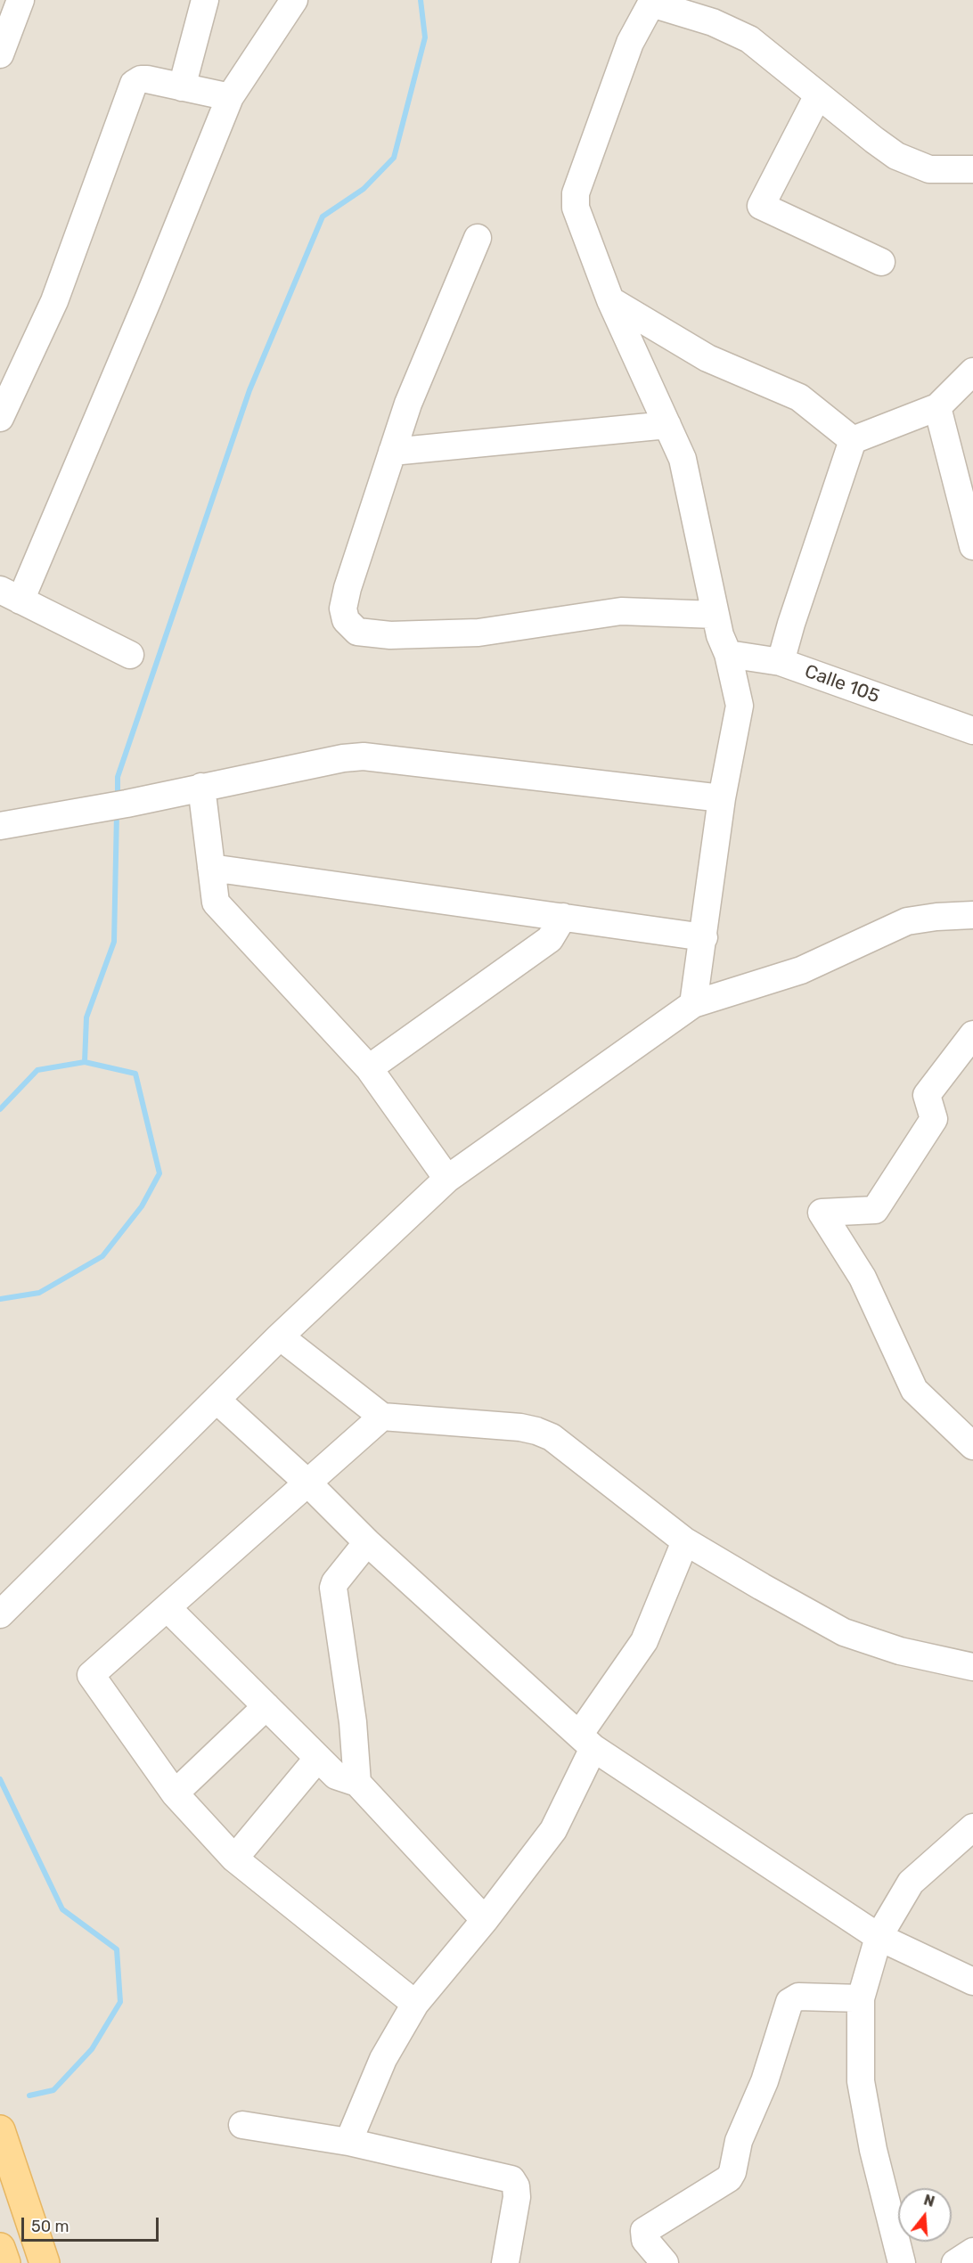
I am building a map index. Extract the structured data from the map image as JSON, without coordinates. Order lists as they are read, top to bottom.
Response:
{
  "streets": {
    "street": ["Calle 105"]
  },
  "scale_bar": "50 m",
  "north": "top"
}
